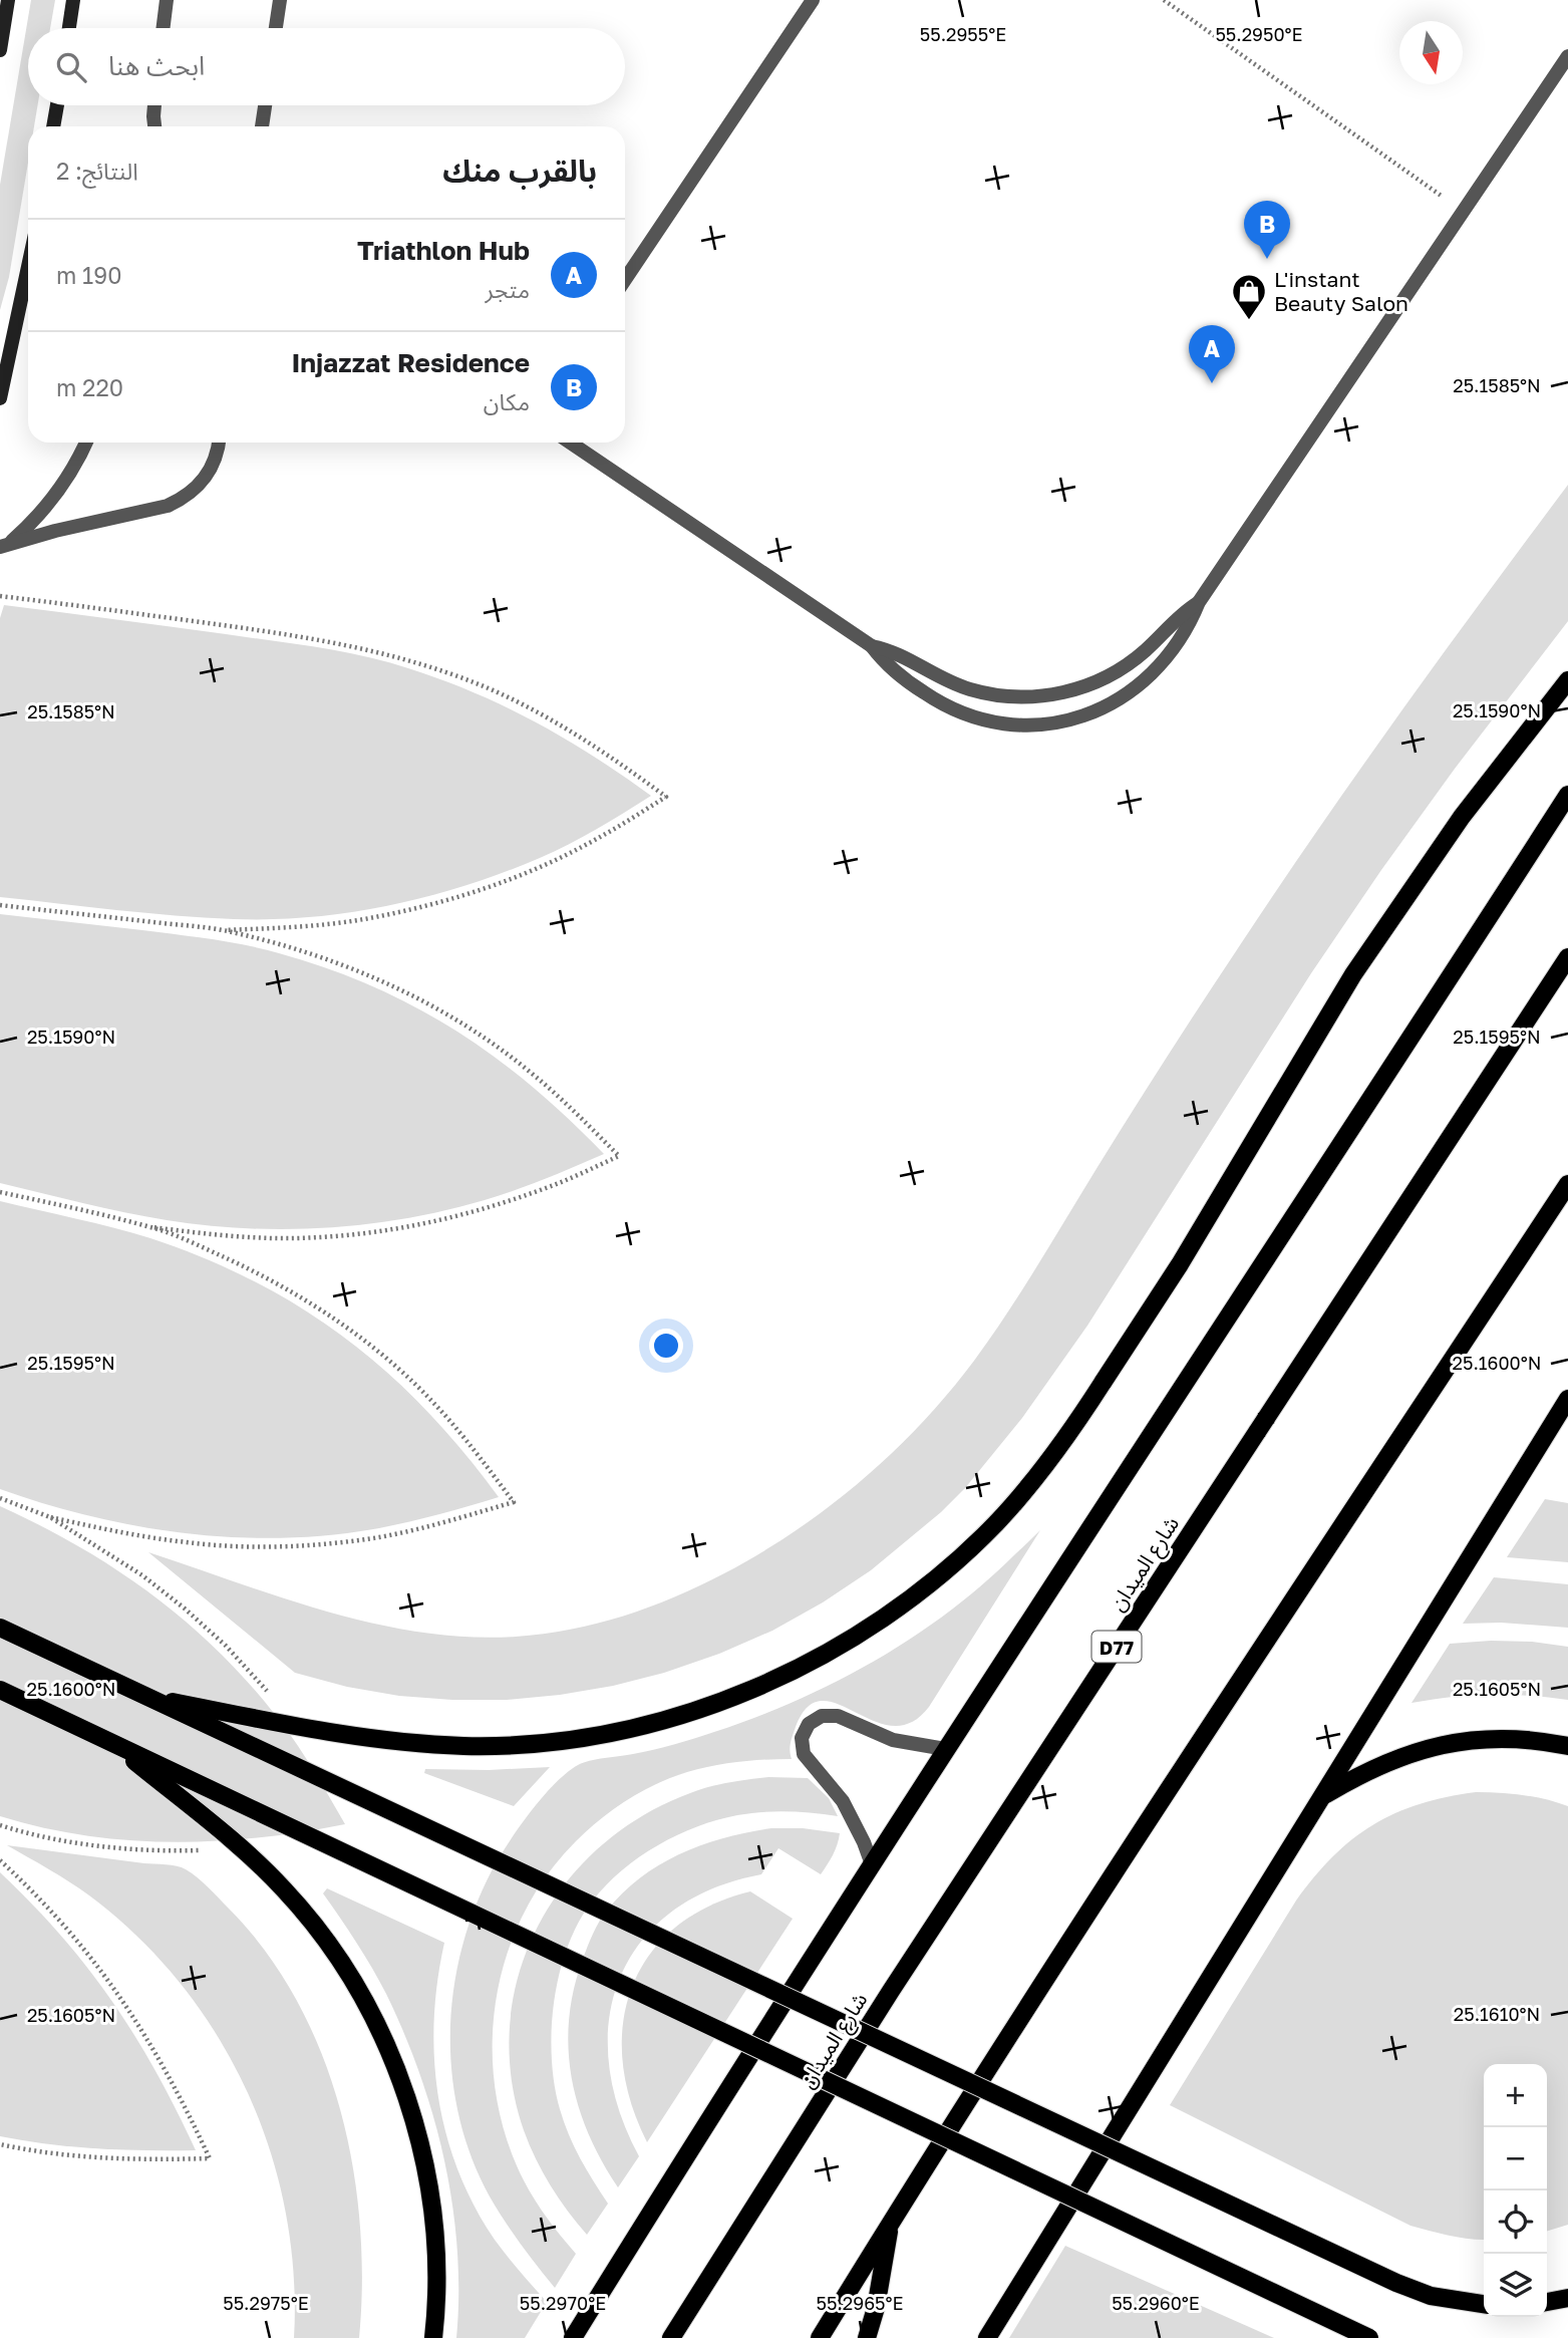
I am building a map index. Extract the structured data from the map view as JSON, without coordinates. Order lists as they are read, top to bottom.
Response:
{
  "streets": {
    "main road": ["شارع الميدان", "D77"]
  },
  "places": {
    "shop": ["L'instant Beauty Salon"]
  },
  "north": "bottom",
  "page": {
    "search": "ابحث هنا",
    "heading": ["بالقرب منك", "النتائج: 2"],
    "pins": ["B", "A"],
    "list": [
      {
        "mark": "A",
        "name": "Triathlon Hub",
        "note": "متجر",
        "value": "190 m"
      },
      {
        "mark": "B",
        "name": "Injazzat Residence",
        "note": "مكان",
        "value": "220 m"
      }
    ],
    "map_buttons": ["+", "−"]
  },
  "coordinates": [
    "55.2955°E",
    "55.2950°E",
    "25.1585°N",
    "25.1590°N",
    "25.1595°N",
    "25.1600°N",
    "25.1605°N",
    "25.1610°N",
    "55.2975°E",
    "55.2970°E",
    "55.2965°E",
    "55.2960°E"
  ]
}
